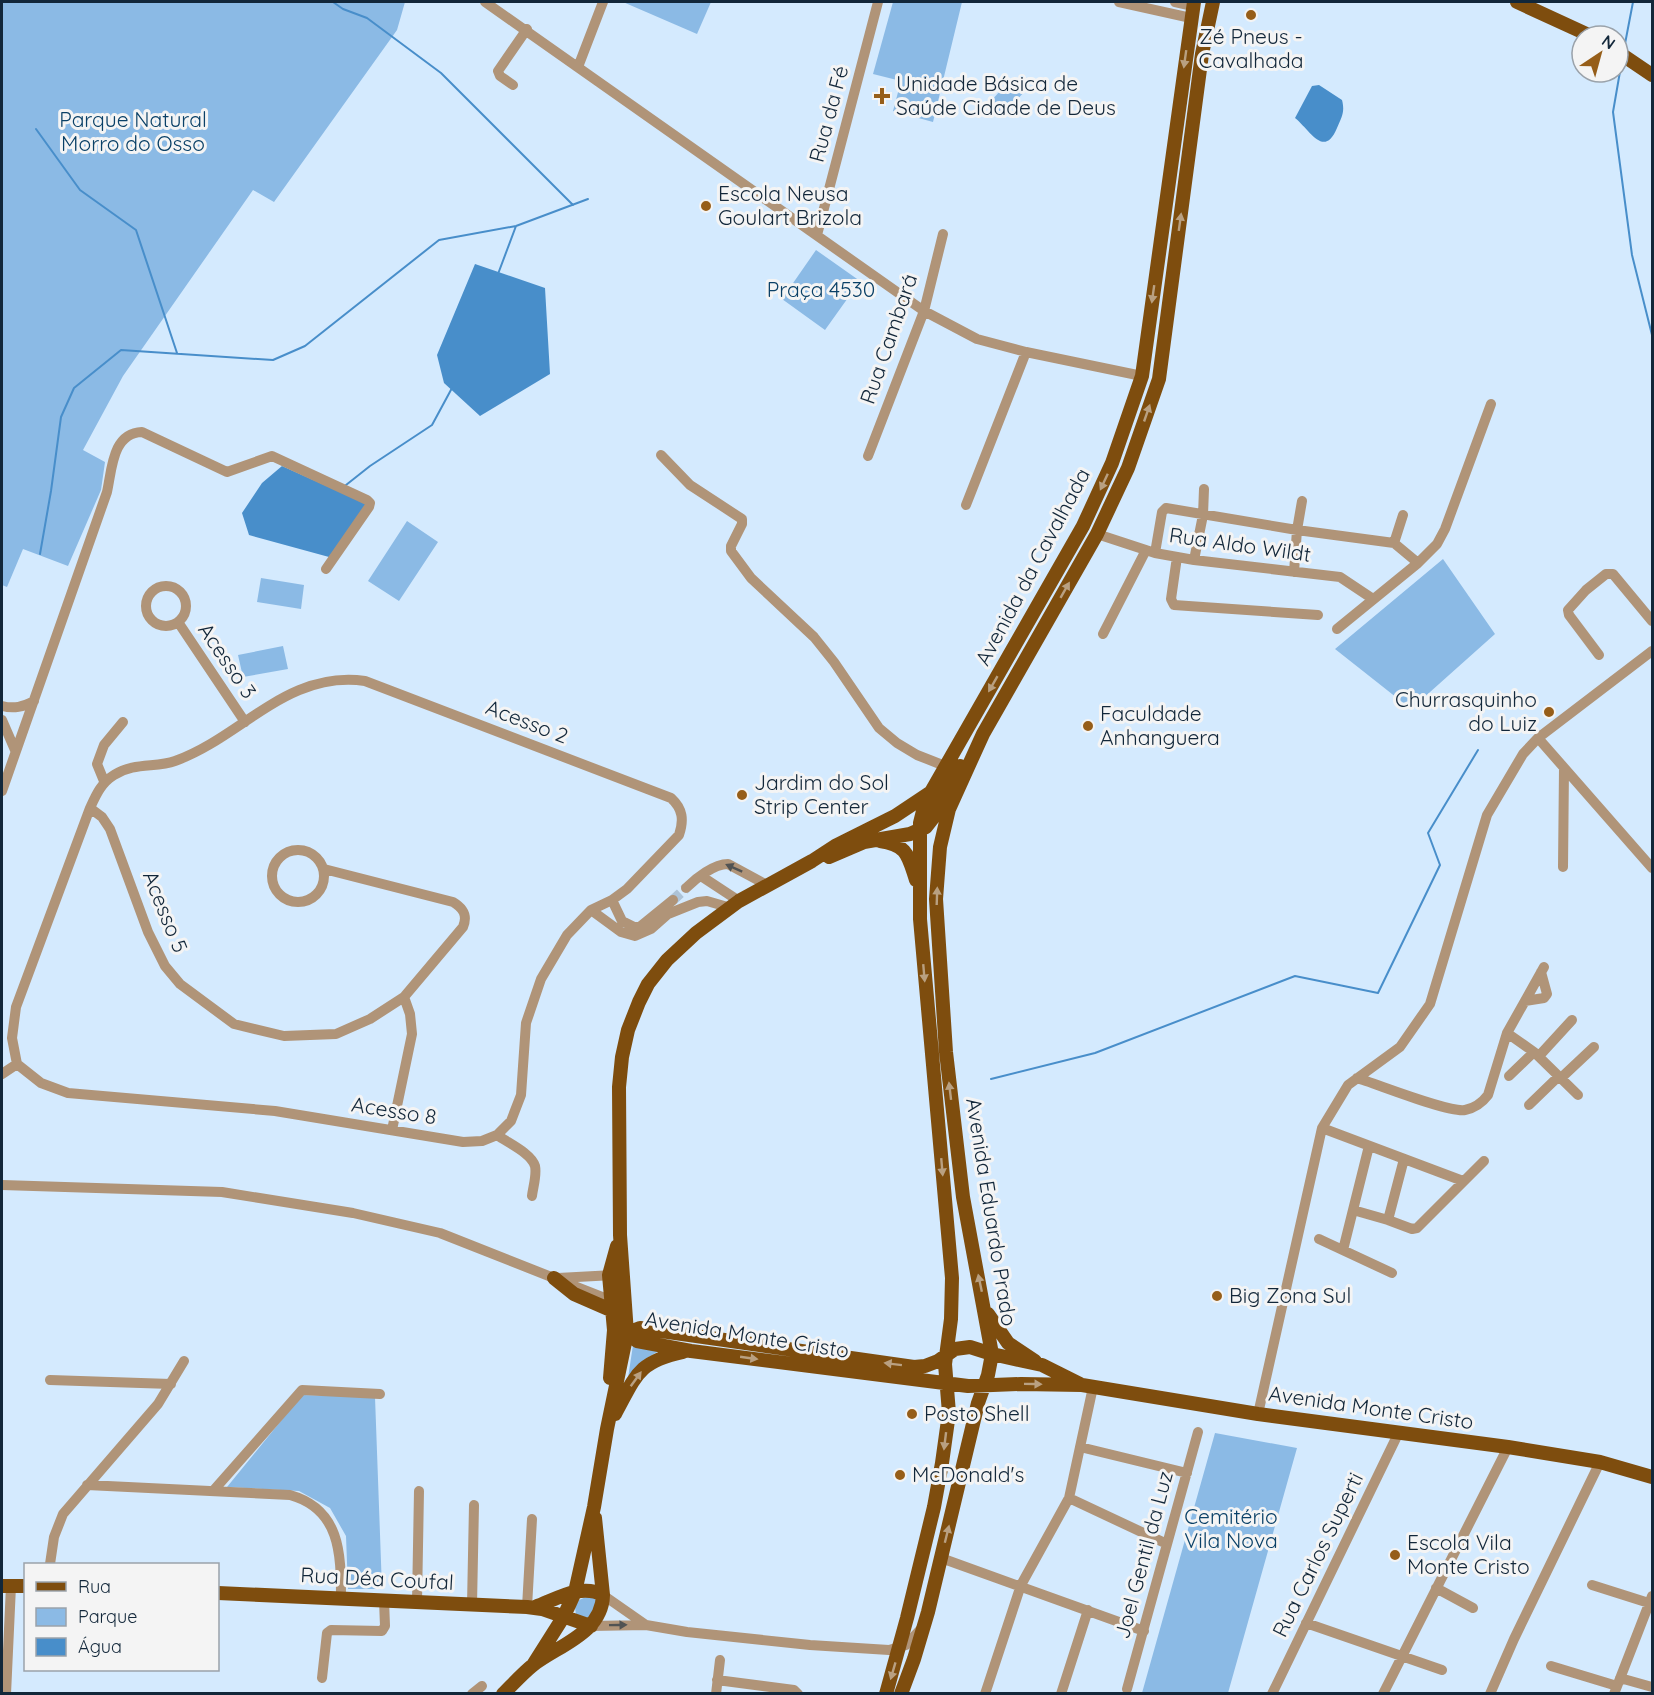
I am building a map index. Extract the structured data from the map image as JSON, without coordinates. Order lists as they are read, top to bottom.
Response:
{
  "streets": {
    "main road": [
      "Avenida da Cavalhada",
      "Avenida Eduardo Prado",
      "Avenida Monte Cristo",
      "Rua Déa Coufal"
    ],
    "street": [
      "Rua da Fé",
      "Rua Cambará",
      "Rua Aldo Wildt",
      "Acesso 3",
      "Acesso 2",
      "Acesso 5",
      "Acesso 8",
      "Joel Gentil da Luz",
      "Rua Carlos Superti"
    ]
  },
  "crossings": [
    ["Rua Aldo Wildt", "Avenida da Cavalhada"],
    ["Avenida da Cavalhada", "Avenida Eduardo Prado"],
    ["Avenida da Cavalhada", "Avenida Monte Cristo"],
    ["Avenida da Cavalhada", "Rua Déa Coufal"],
    ["Acesso 3", "Acesso 2"],
    ["Avenida Eduardo Prado", "Avenida Monte Cristo"],
    ["Avenida Eduardo Prado", "Rua Déa Coufal"],
    ["Avenida Monte Cristo", "Rua Carlos Superti"]
  ],
  "parks": ["Parque Natural Morro do Osso", "Praça 4530", "Cemitério Vila Nova"],
  "places": {
    "other": [
      "Zé Pneus - Cavalhada",
      "Escola Neusa Goulart Brizola",
      "Churrasquinho do Luiz",
      "Faculdade Anhanguera",
      "Jardim do Sol Strip Center",
      "Big Zona Sul",
      "Posto Shell",
      "McDonald's",
      "Escola Vila Monte Cristo"
    ],
    "health": ["Unidade Básica de Saúde Cidade de Deus"]
  },
  "legend": ["Rua", "Parque", "Água"],
  "north": "top right"
}
